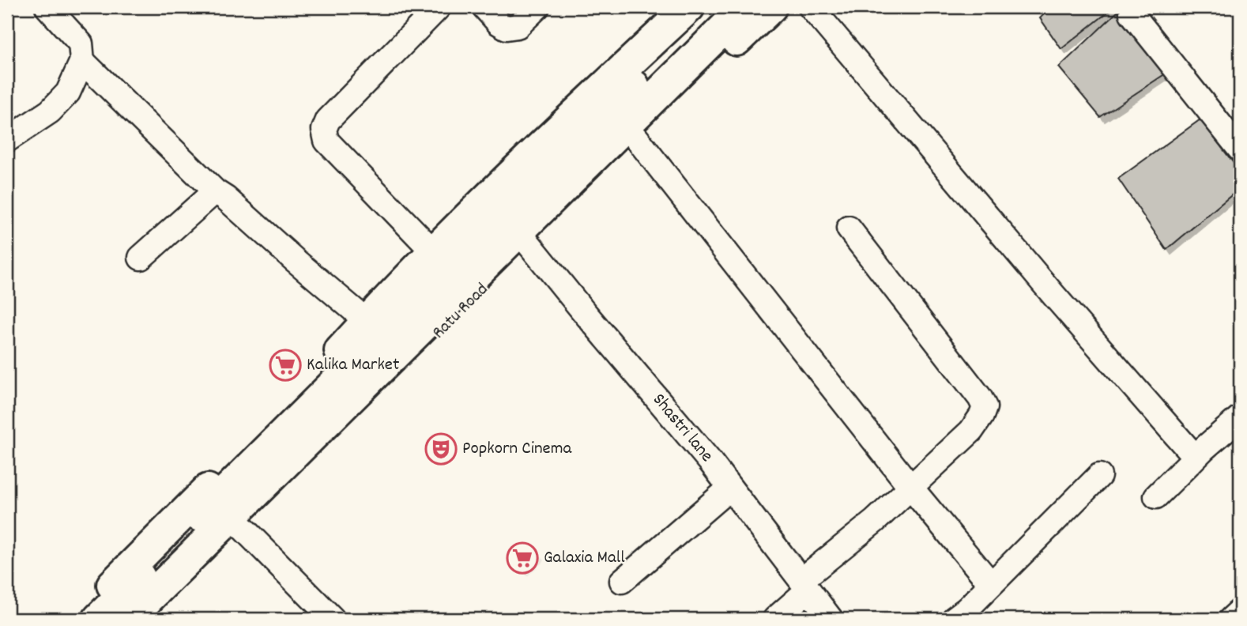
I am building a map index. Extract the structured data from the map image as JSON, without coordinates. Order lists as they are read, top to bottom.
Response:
{
  "streets": {
    "main road": ["Ratu Road"],
    "street": ["Shastri lane"]
  },
  "crossings": [
    ["Ratu Road", "Shastri lane"]
  ],
  "places": {
    "supermarket": ["Kalika Market", "Galaxia Mall"],
    "theatre": ["Popkorn Cinema"]
  }
}
